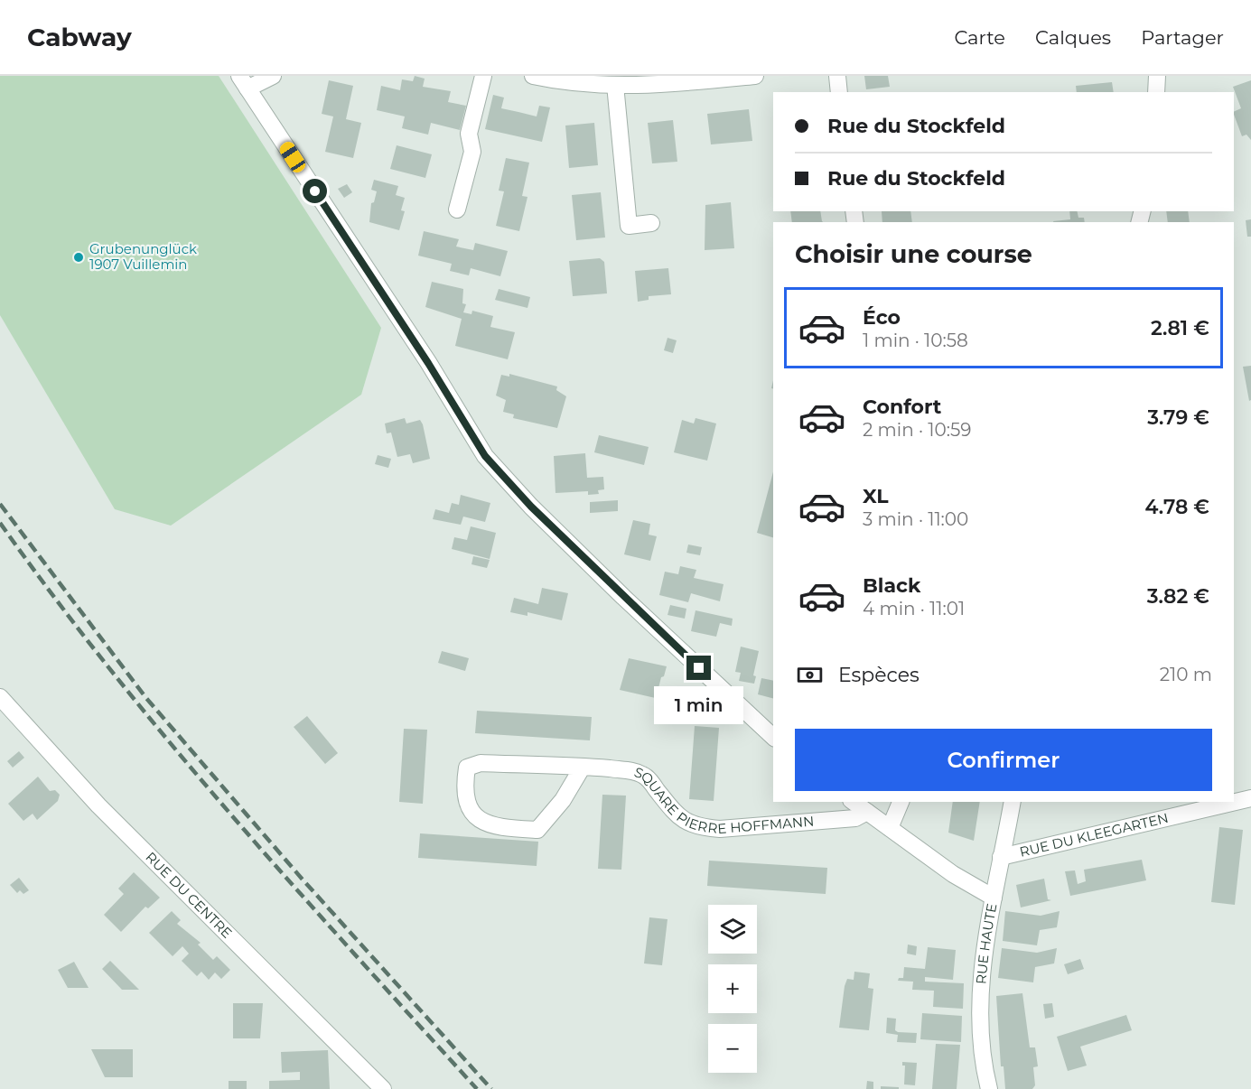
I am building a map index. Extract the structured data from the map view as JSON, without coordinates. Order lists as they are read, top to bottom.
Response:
{
  "streets": {
    "street": [
      "SQUARE PIERRE HOFFMANN",
      "RUE DU KLEEGARTEN",
      "RUE DU CENTRE",
      "RUE HAUTE"
    ]
  },
  "crossings": [
    ["RUE DU KLEEGARTEN", "RUE HAUTE"]
  ],
  "places": ["Grubenunglück 1907 Vuillemin"],
  "page": {
    "header": "Cabway",
    "nav": ["Carte", "Calques", "Partager"],
    "banner": ["Rue du Stockfeld", "Rue du Stockfeld"],
    "heading": "Choisir une course",
    "list": [
      {
        "name": "Éco",
        "note": "1 min · 10:58",
        "value": "2.81 €"
      },
      {
        "name": "Confort",
        "note": "2 min · 10:59",
        "value": "3.79 €"
      },
      {
        "name": "XL",
        "note": "3 min · 11:00",
        "value": "4.78 €"
      },
      {
        "name": "Black",
        "note": "4 min · 11:01",
        "value": "3.82 €"
      }
    ],
    "pay": ["Espèces", "210 m"],
    "bubble": "1 min",
    "buttons": "Confirmer",
    "map_buttons": ["+", "−"]
  }
}
